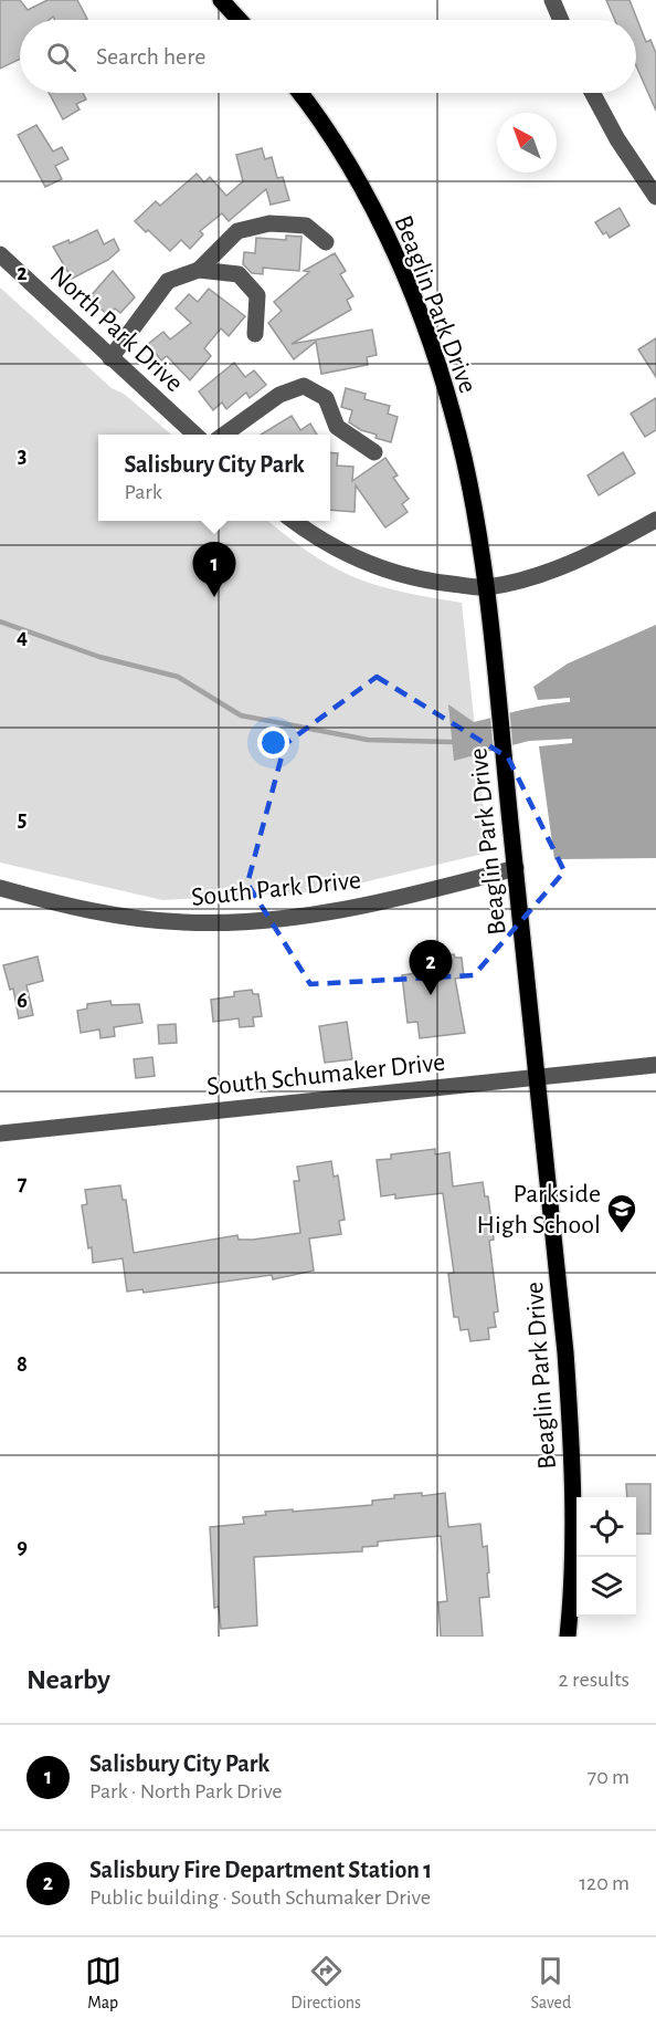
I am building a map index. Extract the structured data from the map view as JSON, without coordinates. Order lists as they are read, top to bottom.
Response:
{
  "streets": {
    "main road": ["Beaglin Park Drive"],
    "street": ["North Park Drive", "South Park Drive", "South Schumaker Drive"]
  },
  "crossings": [
    ["Beaglin Park Drive", "South Park Drive"],
    ["Beaglin Park Drive", "South Schumaker Drive"]
  ],
  "places": {
    "school or university": ["Parkside High School"]
  },
  "north": "top left",
  "page": {
    "search": "Search here",
    "popup": ["Salisbury City Park", "Park"],
    "pins": ["1", "2"],
    "heading": ["Nearby", "2 results"],
    "list": [
      {
        "mark": "1",
        "name": "Salisbury City Park",
        "note": "Park · North Park Drive",
        "value": "70 m"
      },
      {
        "mark": "2",
        "name": "Salisbury Fire Department Station 1",
        "note": "Public building · South Schumaker Drive",
        "value": "120 m"
      }
    ],
    "nav": ["Map", "Directions", "Saved"]
  },
  "grid": {
    "rows": [
      "2",
      "3",
      "4",
      "5",
      "6",
      "7",
      "8",
      "9"
    ]
  }
}
